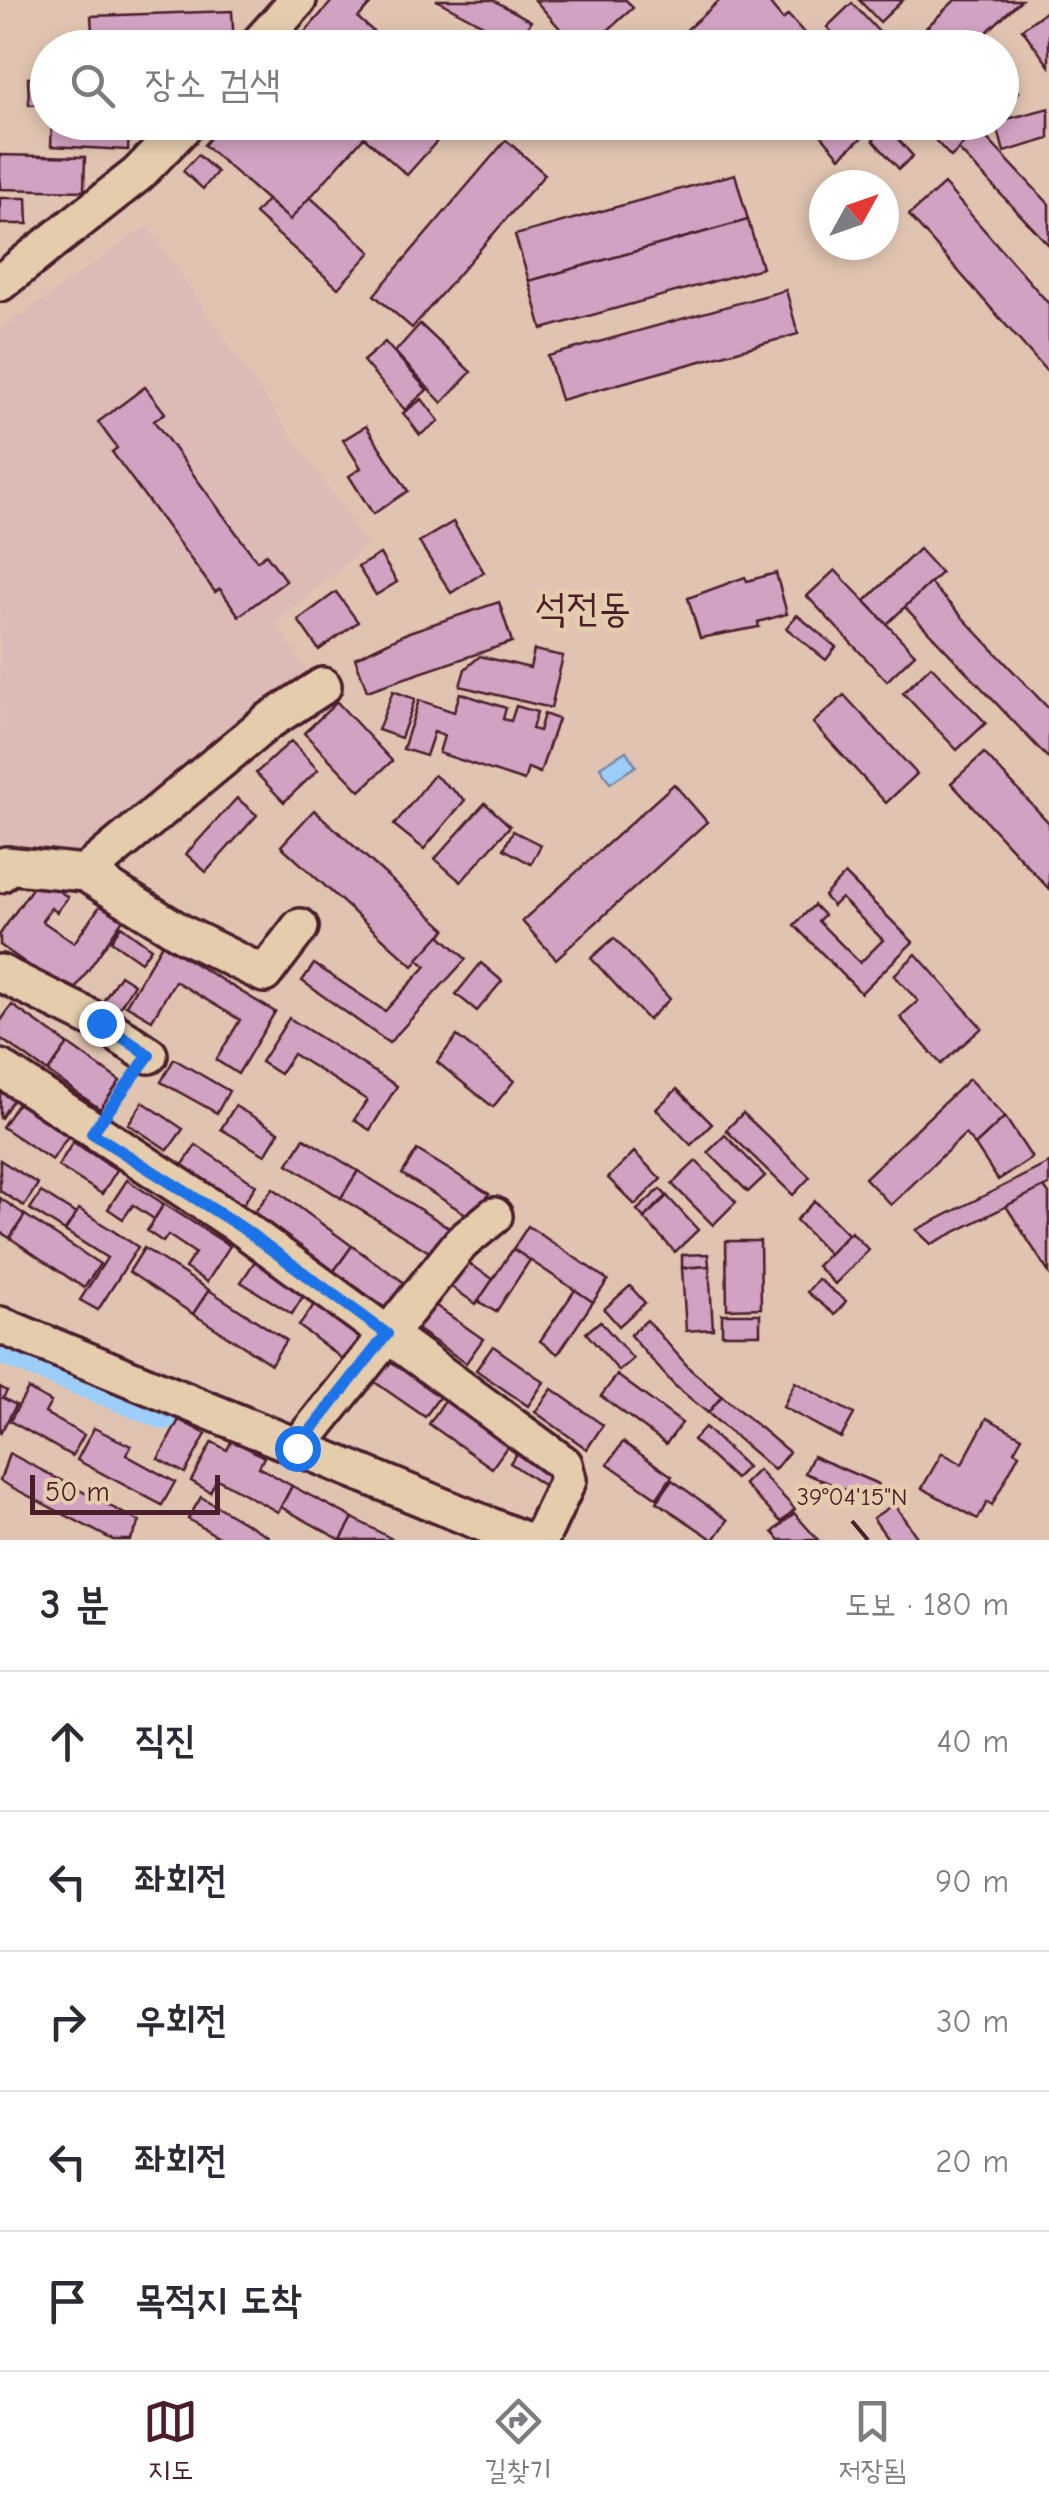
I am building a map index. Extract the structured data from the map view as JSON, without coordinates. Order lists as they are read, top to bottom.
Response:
{
  "districts": ["석전동"],
  "scale_bar": "50 m",
  "north": "top right",
  "page": {
    "search": "장소 검색",
    "scale": "50 m",
    "heading": ["3 분", "도보 · 180 m"],
    "list": [
      ["직진", "40 m"],
      ["좌회전", "90 m"],
      ["우회전", "30 m"],
      ["좌회전", "20 m"],
      "목적지 도착"
    ],
    "nav": ["지도", "길찾기", "저장됨"]
  },
  "coordinates": ["39°04'15\"N"]
}
